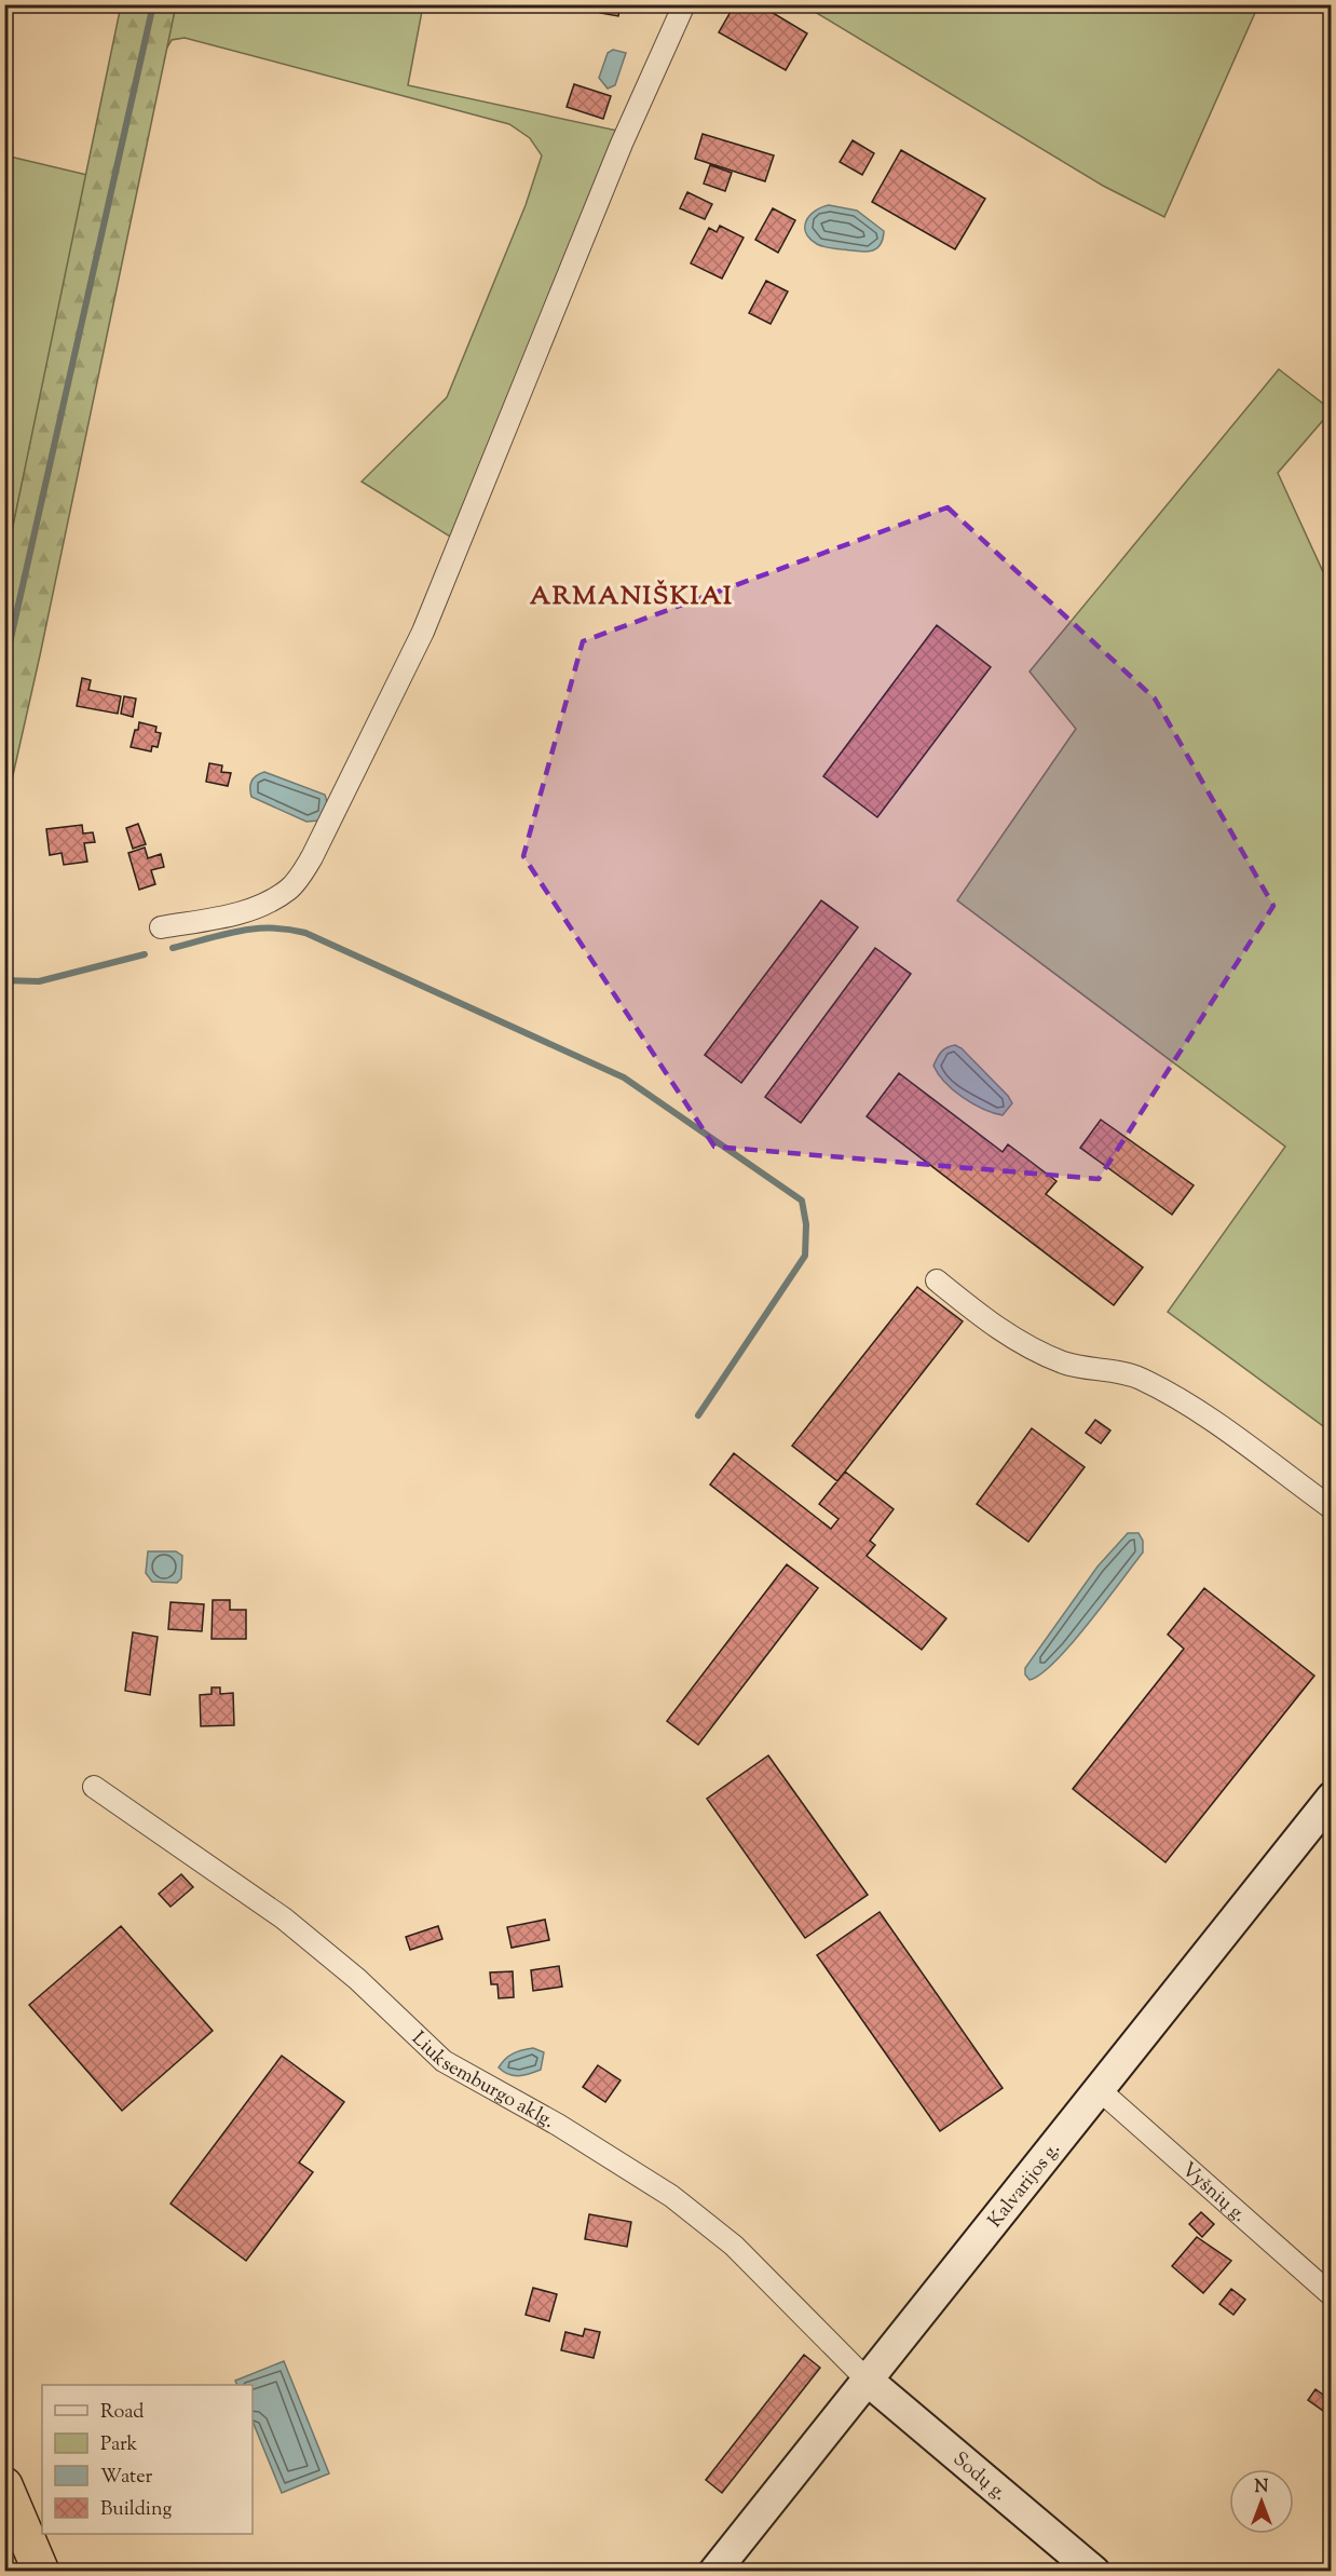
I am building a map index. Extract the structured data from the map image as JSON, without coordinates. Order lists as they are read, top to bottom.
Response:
{
  "streets": {
    "main road": ["Kalvarijos g.", "Sodų g."],
    "street": ["Liuksemburgo aklg.", "Vyšnių g."]
  },
  "crossings": [
    ["Liuksemburgo aklg.", "Kalvarijos g."],
    ["Liuksemburgo aklg.", "Sodų g."],
    ["Kalvarijos g.", "Vyšnių g."],
    ["Kalvarijos g.", "Sodų g."]
  ],
  "districts": ["ARMANIŠKIAI"],
  "legend": [
    "Road",
    "Park",
    "Water",
    "Building"
  ],
  "north": "top"
}
